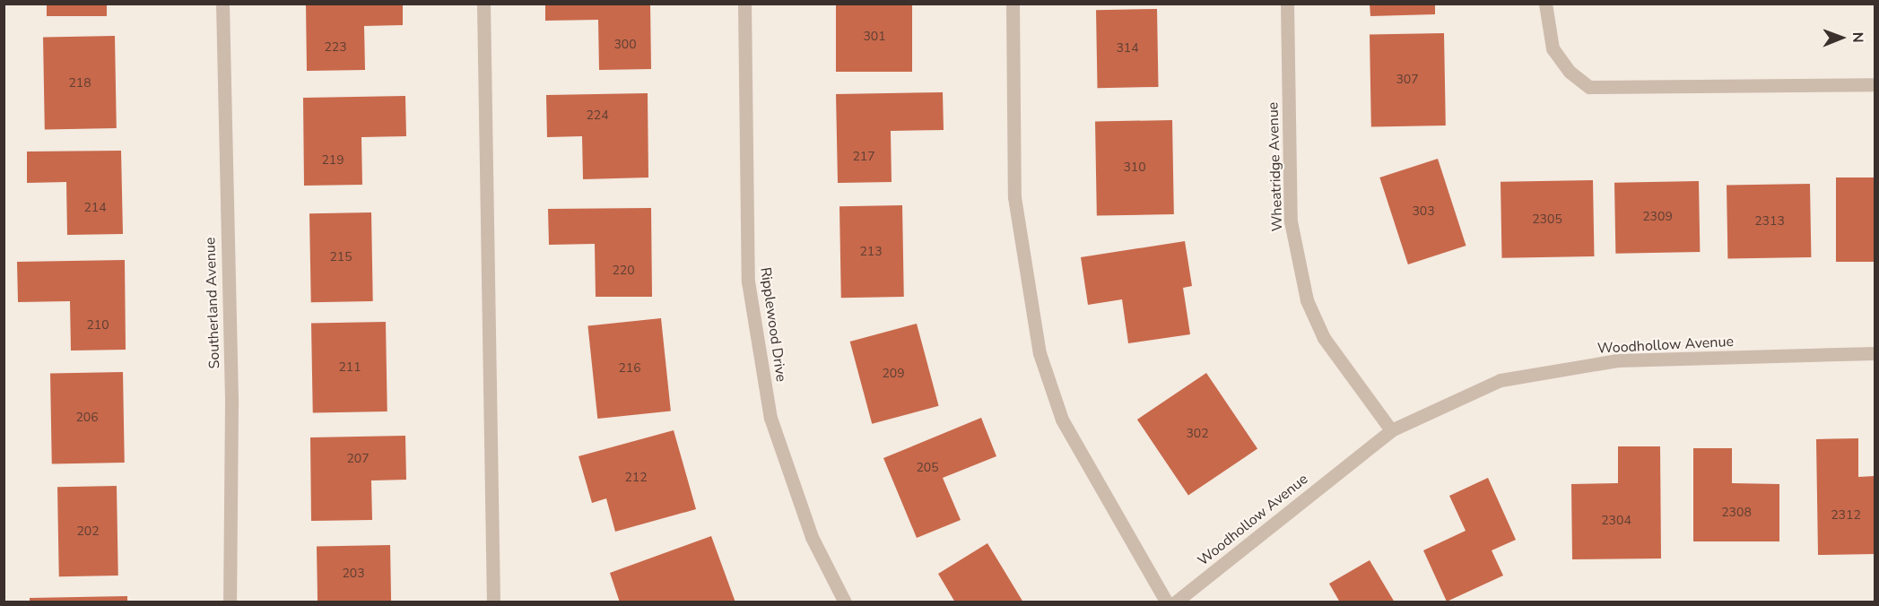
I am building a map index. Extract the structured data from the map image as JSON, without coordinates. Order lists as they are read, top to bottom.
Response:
{
  "streets": {
    "street": [
      "Wheatridge Avenue",
      "Southerland Avenue",
      "Ripplewood Drive",
      "Woodhollow Avenue"
    ]
  },
  "crossings": [
    ["Wheatridge Avenue", "Woodhollow Avenue"]
  ],
  "house_numbers": [
    "301",
    "300",
    "223",
    "314",
    "307",
    "218",
    "224",
    "217",
    "219",
    "310",
    "214",
    "303",
    "2309",
    "2305",
    "2313",
    "213",
    "215",
    "220",
    "210",
    "211",
    "216",
    "209",
    "206",
    "302",
    "207",
    "205",
    "212",
    "2308",
    "2312",
    "2304",
    "202",
    "203"
  ],
  "north": "right"
}
